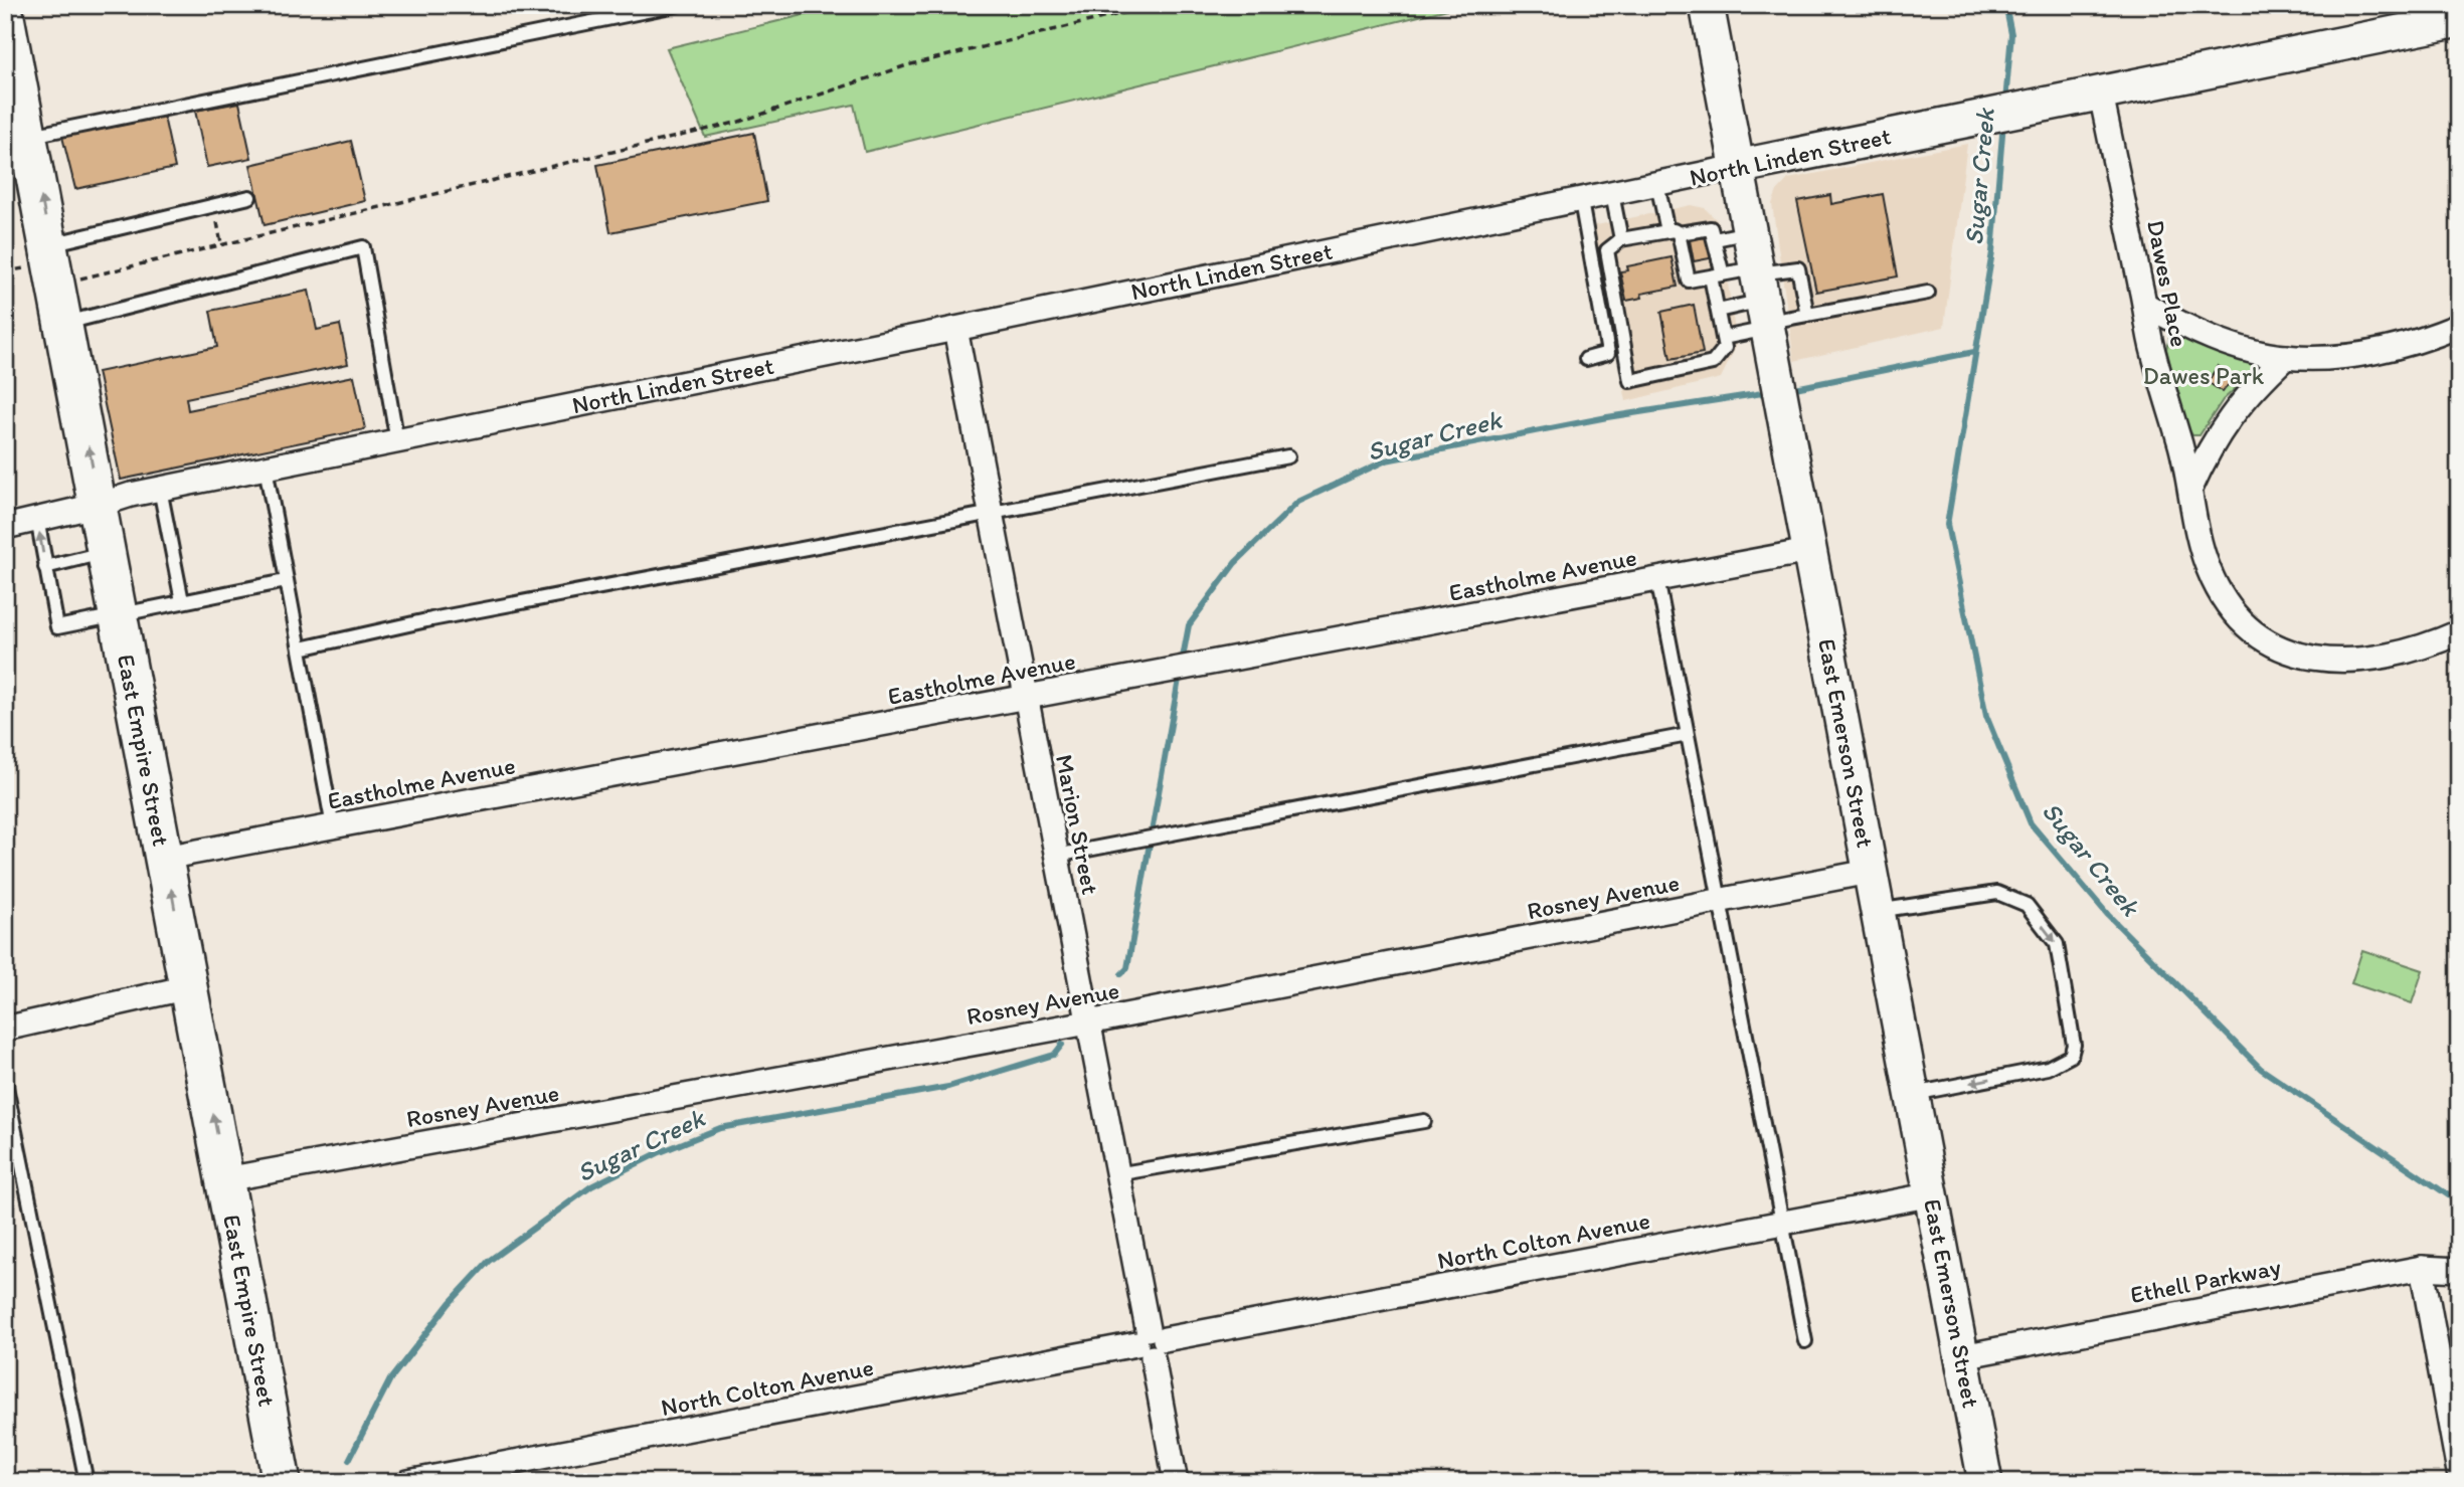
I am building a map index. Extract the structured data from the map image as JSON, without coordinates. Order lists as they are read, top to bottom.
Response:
{
  "streets": {
    "main road": ["North Linden Street", "East Emerson Street", "East Empire Street"],
    "street": [
      "Dawes Place",
      "Eastholme Avenue",
      "Marion Street",
      "Rosney Avenue",
      "North Colton Avenue",
      "Ethell Parkway"
    ]
  },
  "crossings": [
    ["North Linden Street", "Dawes Place"],
    ["North Linden Street", "East Emerson Street"],
    ["North Linden Street", "East Empire Street"],
    ["North Linden Street", "Marion Street"],
    ["Eastholme Avenue", "East Emerson Street"],
    ["Eastholme Avenue", "East Empire Street"],
    ["Eastholme Avenue", "Marion Street"],
    ["East Emerson Street", "Rosney Avenue"],
    ["East Emerson Street", "North Colton Avenue"],
    ["East Emerson Street", "Ethell Parkway"],
    ["East Empire Street", "Rosney Avenue"],
    ["Marion Street", "Rosney Avenue"],
    ["Marion Street", "North Colton Avenue"]
  ],
  "one_way": ["East Empire Street"],
  "water": ["Sugar Creek"],
  "parks": ["Dawes Park"]
}
